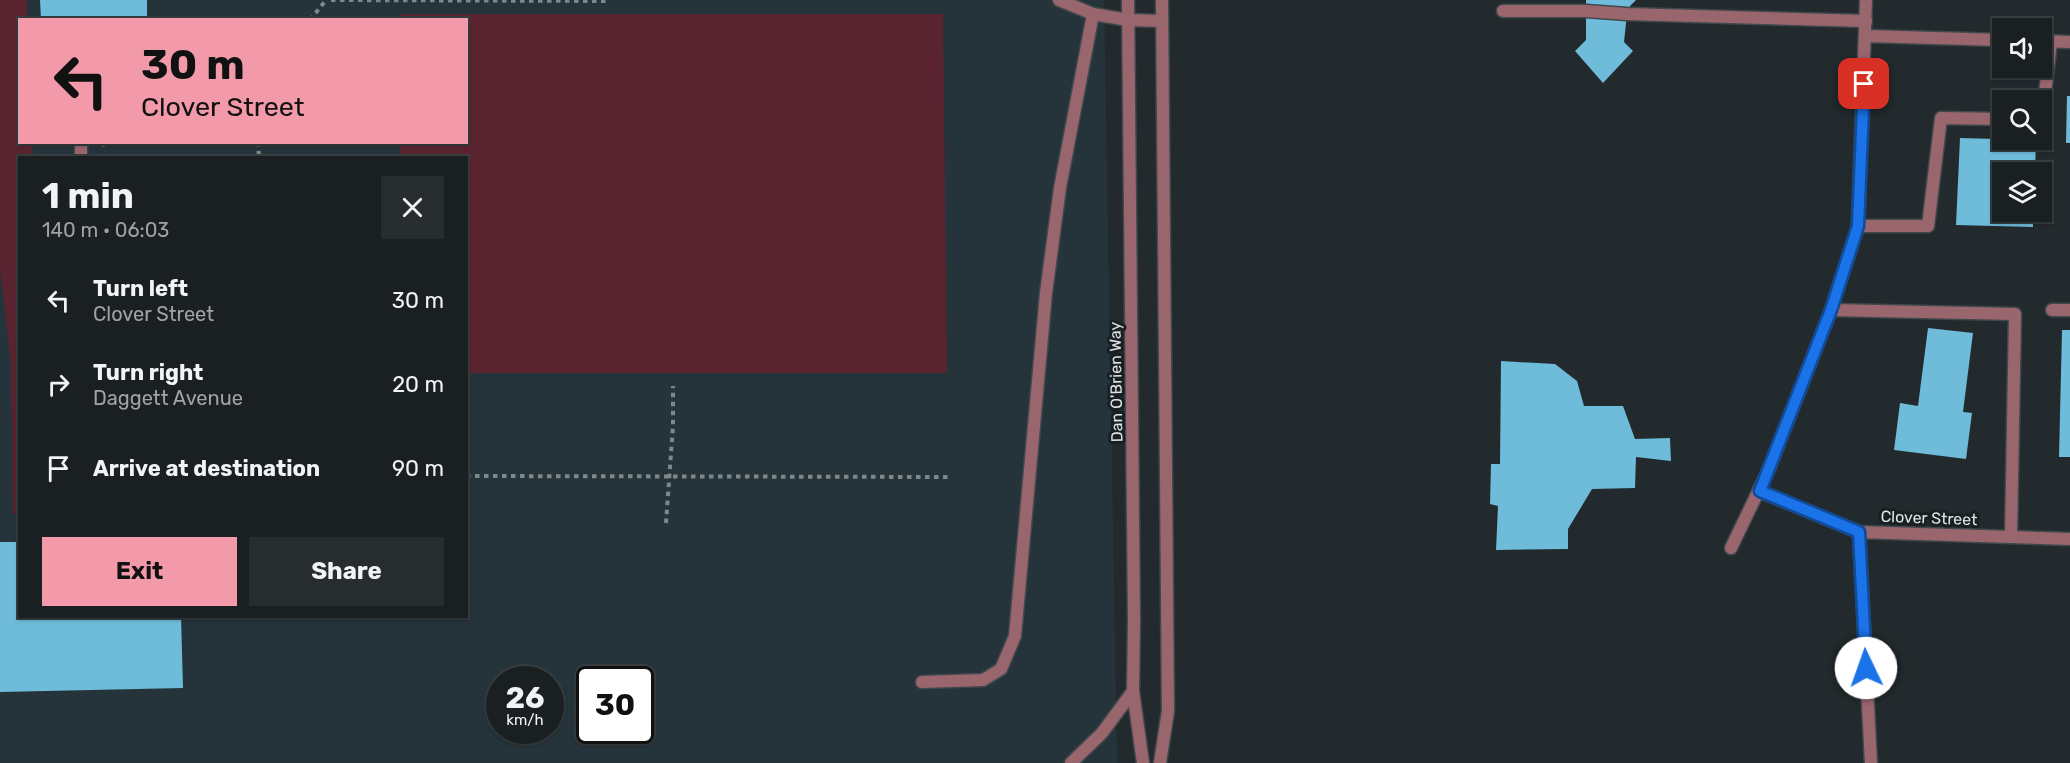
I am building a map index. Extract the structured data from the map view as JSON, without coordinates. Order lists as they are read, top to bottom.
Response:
{
  "streets": {
    "street": ["Dan O'Brien Way", "Clover Street"]
  },
  "page": {
    "turn": ["30 m", "Clover Street"],
    "heading": ["1 min", "140 m · 06:03"],
    "list": [
      {
        "name": "Turn left",
        "note": "Clover Street",
        "value": "30 m"
      },
      {
        "name": "Turn right",
        "note": "Daggett Avenue",
        "value": "20 m"
      },
      {
        "name": "Arrive at destination",
        "value": "90 m"
      }
    ],
    "buttons": ["Exit", "Share"],
    "speed": "26 km/h",
    "limit": "30"
  }
}
